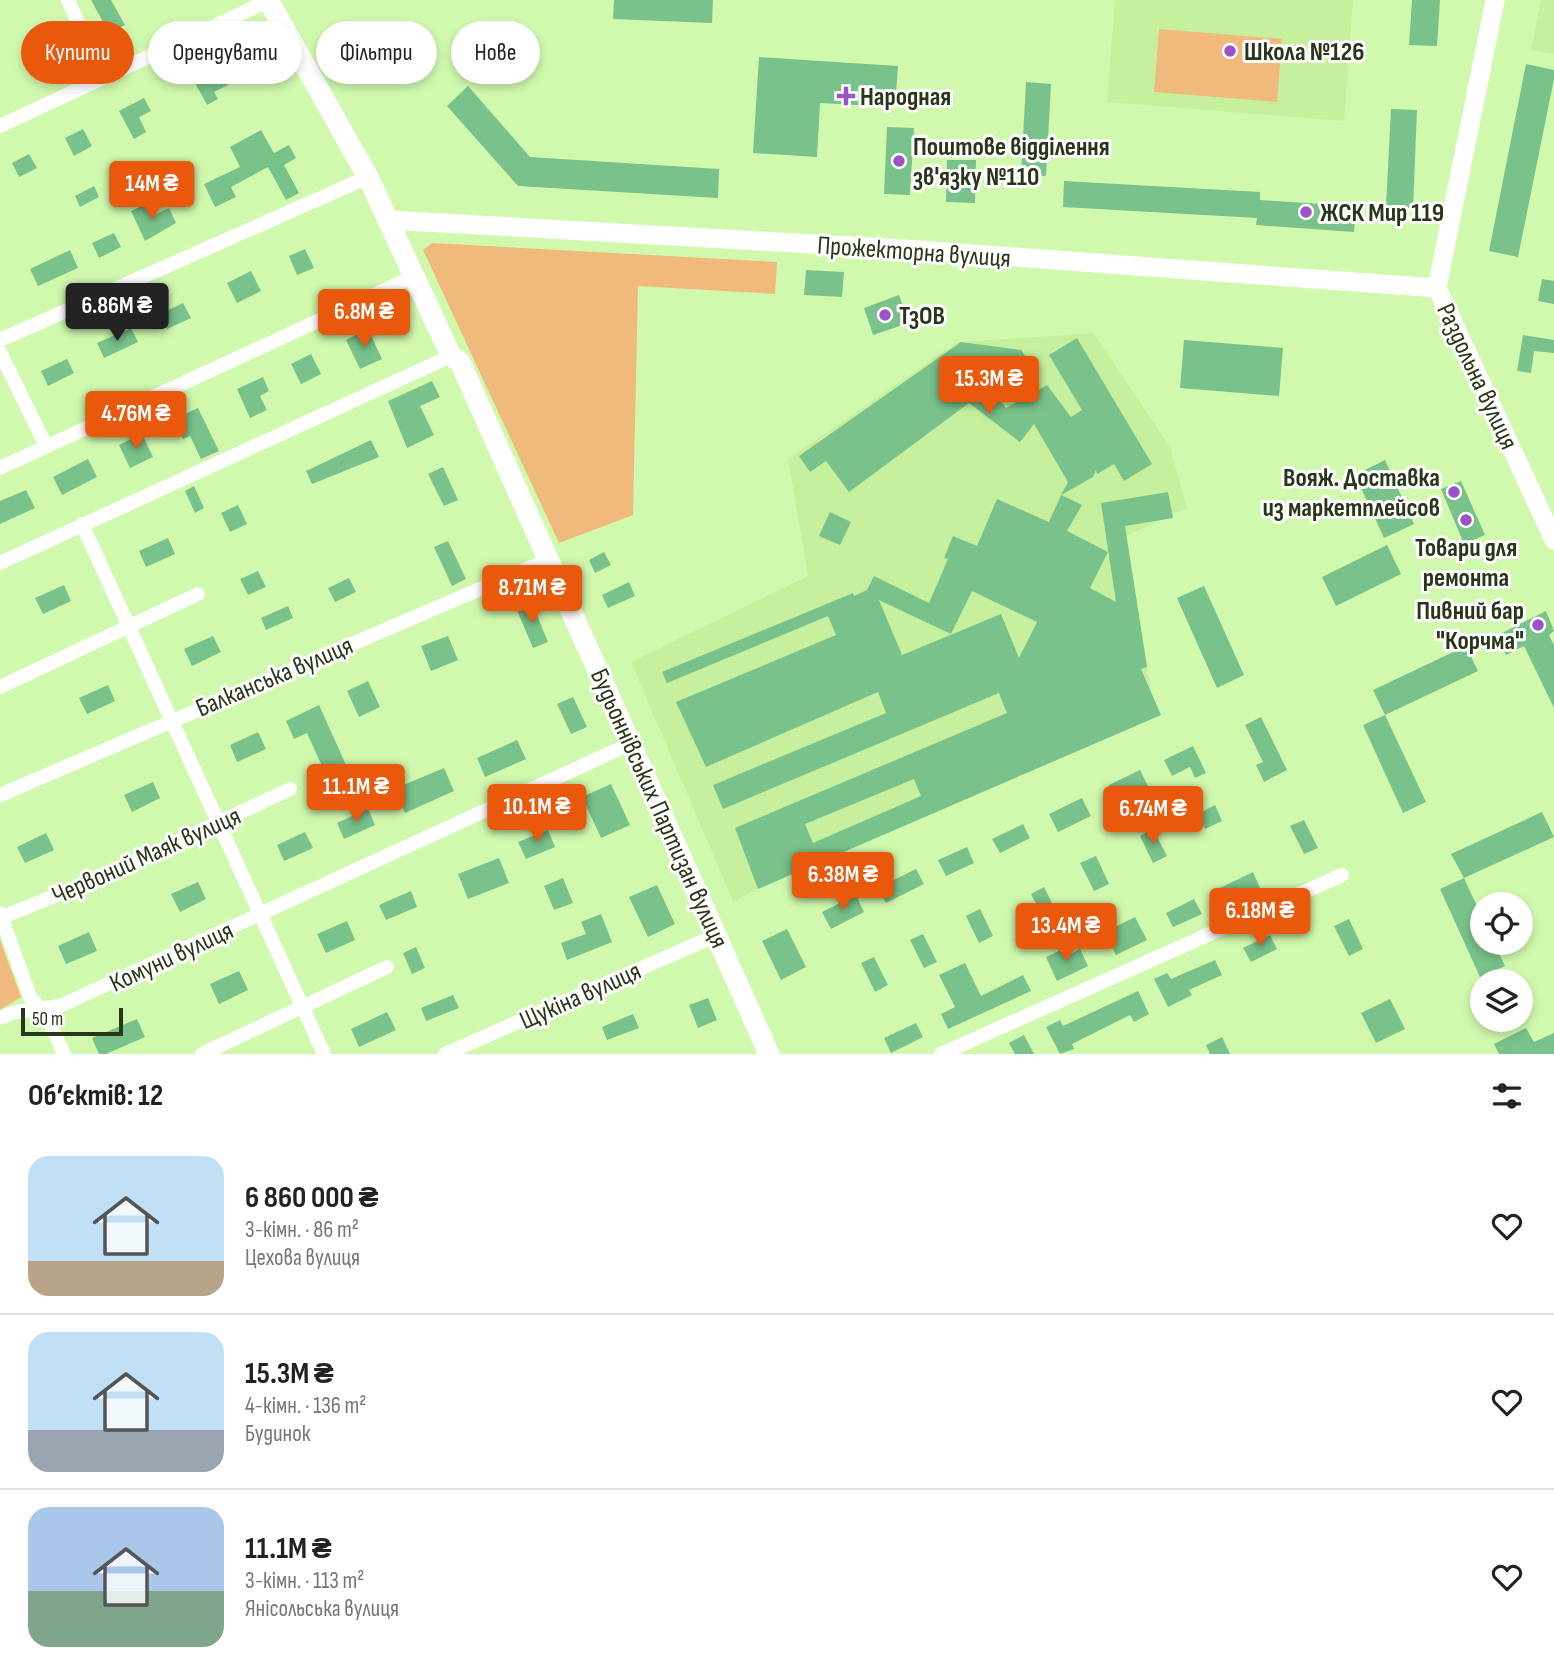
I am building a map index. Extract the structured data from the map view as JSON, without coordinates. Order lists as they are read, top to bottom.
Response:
{
  "streets": {
    "main road": ["Будьоннівських Партизан вулиця"],
    "street": [
      "Прожекторна вулиця",
      "Раздольна вулиця",
      "Балканська вулиця",
      "Червоний Маяк вулиця",
      "Комуни вулиця",
      "Щукіна вулиця"
    ]
  },
  "crossings": [
    ["Прожекторна вулиця", "Раздольна вулиця"],
    ["Прожекторна вулиця", "Будьоннівських Партизан вулиця"],
    ["Балканська вулиця", "Будьоннівських Партизан вулиця"],
    ["Будьоннівських Партизан вулиця", "Комуни вулиця"],
    ["Будьоннівських Партизан вулиця", "Щукіна вулиця"]
  ],
  "places": {
    "other": [
      "Школа №126",
      "Поштове відділення зв'язку №110",
      "ЖСК Мир 119",
      "ТзОВ",
      "Вояж. Доставка из маркетплейсов",
      "Товари для ремонта",
      "Пивний бар \"Корчма\""
    ],
    "health": ["Народная"]
  },
  "scale_bar": "50 m",
  "page": {
    "chip": [
      "Купити",
      "Орендувати",
      "Фільтри",
      "Нове"
    ],
    "price": [
      "14M ₴",
      "6.86M ₴",
      "6.8M ₴",
      "15.3M ₴",
      "4.76M ₴",
      "8.71M ₴",
      "11.1M ₴",
      "10.1M ₴",
      "6.74M ₴",
      "6.38M ₴",
      "6.18M ₴",
      "13.4M ₴"
    ],
    "scale": "50 m",
    "heading": "Об’єктів: 12",
    "list": [
      {
        "name": "6 860 000 ₴",
        "note": "3-кімн. · 86 m² · Цехова вулиця"
      },
      {
        "name": "15.3M ₴",
        "note": "4-кімн. · 136 m² · Будинок"
      },
      {
        "name": "11.1M ₴",
        "note": "3-кімн. · 113 m² · Янісольська вулиця"
      }
    ]
  }
}
